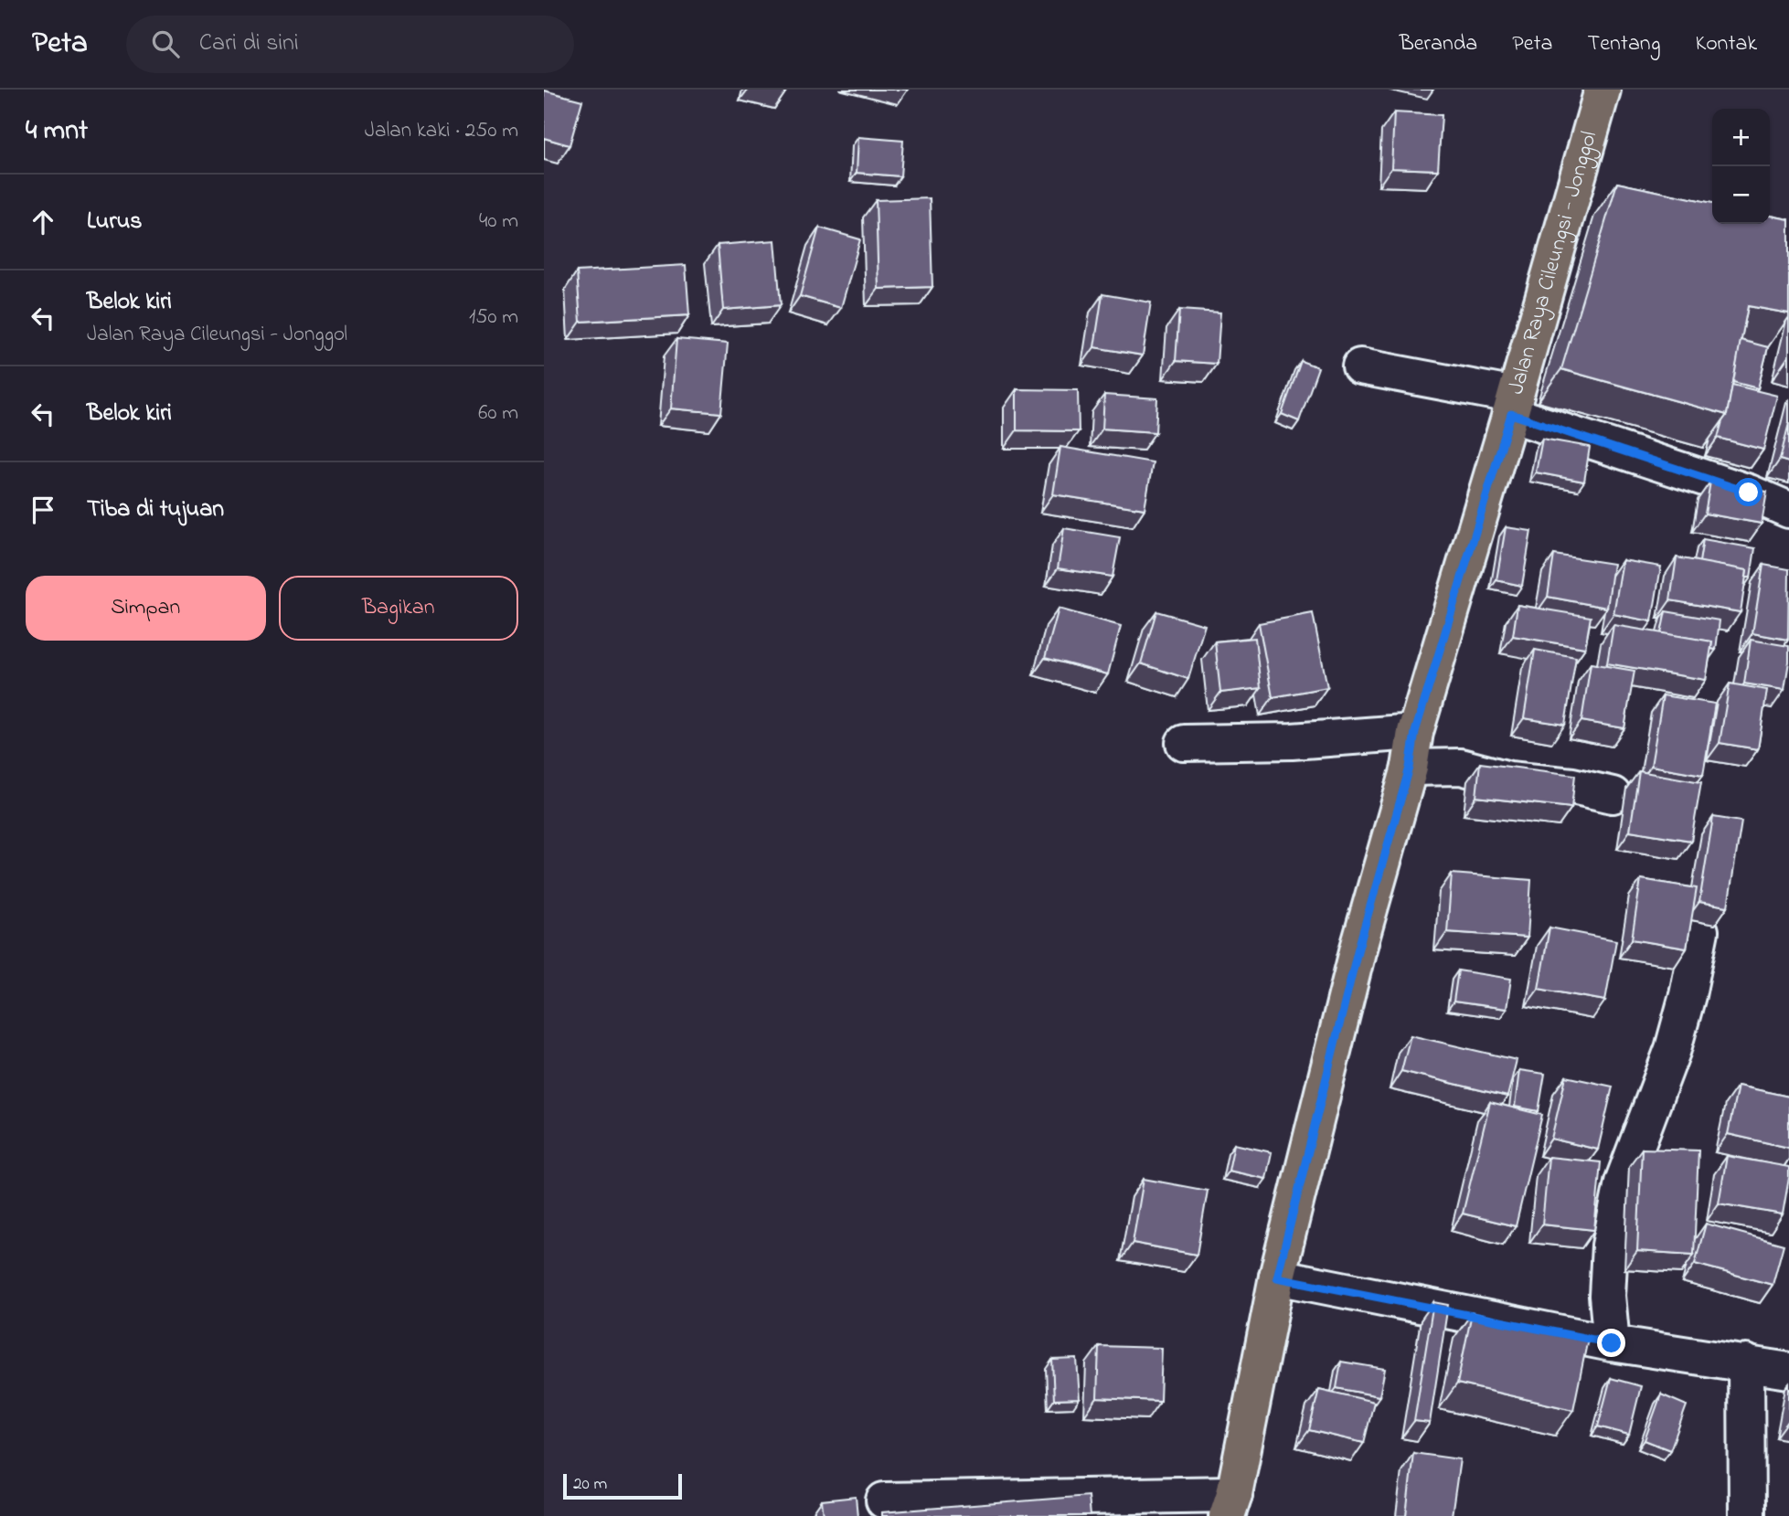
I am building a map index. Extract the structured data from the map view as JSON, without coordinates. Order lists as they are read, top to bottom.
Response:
{
  "streets": {
    "main road": ["Jalan Raya Cileungsi - Jonggol"]
  },
  "scale_bar": "20 m",
  "page": {
    "header": "Peta",
    "search": "Cari di sini",
    "nav": [
      "Beranda",
      "Peta",
      "Tentang",
      "Kontak"
    ],
    "heading": ["4 mnt", "Jalan kaki · 250 m"],
    "map_buttons": ["+", "−"],
    "list": [
      ["Lurus", "40 m"],
      ["Belok kiri", "Jalan Raya Cileungsi - Jonggol", "150 m"],
      ["Belok kiri", "60 m"],
      "Tiba di tujuan"
    ],
    "buttons": ["Simpan", "Bagikan"],
    "scale": "20 m"
  }
}
